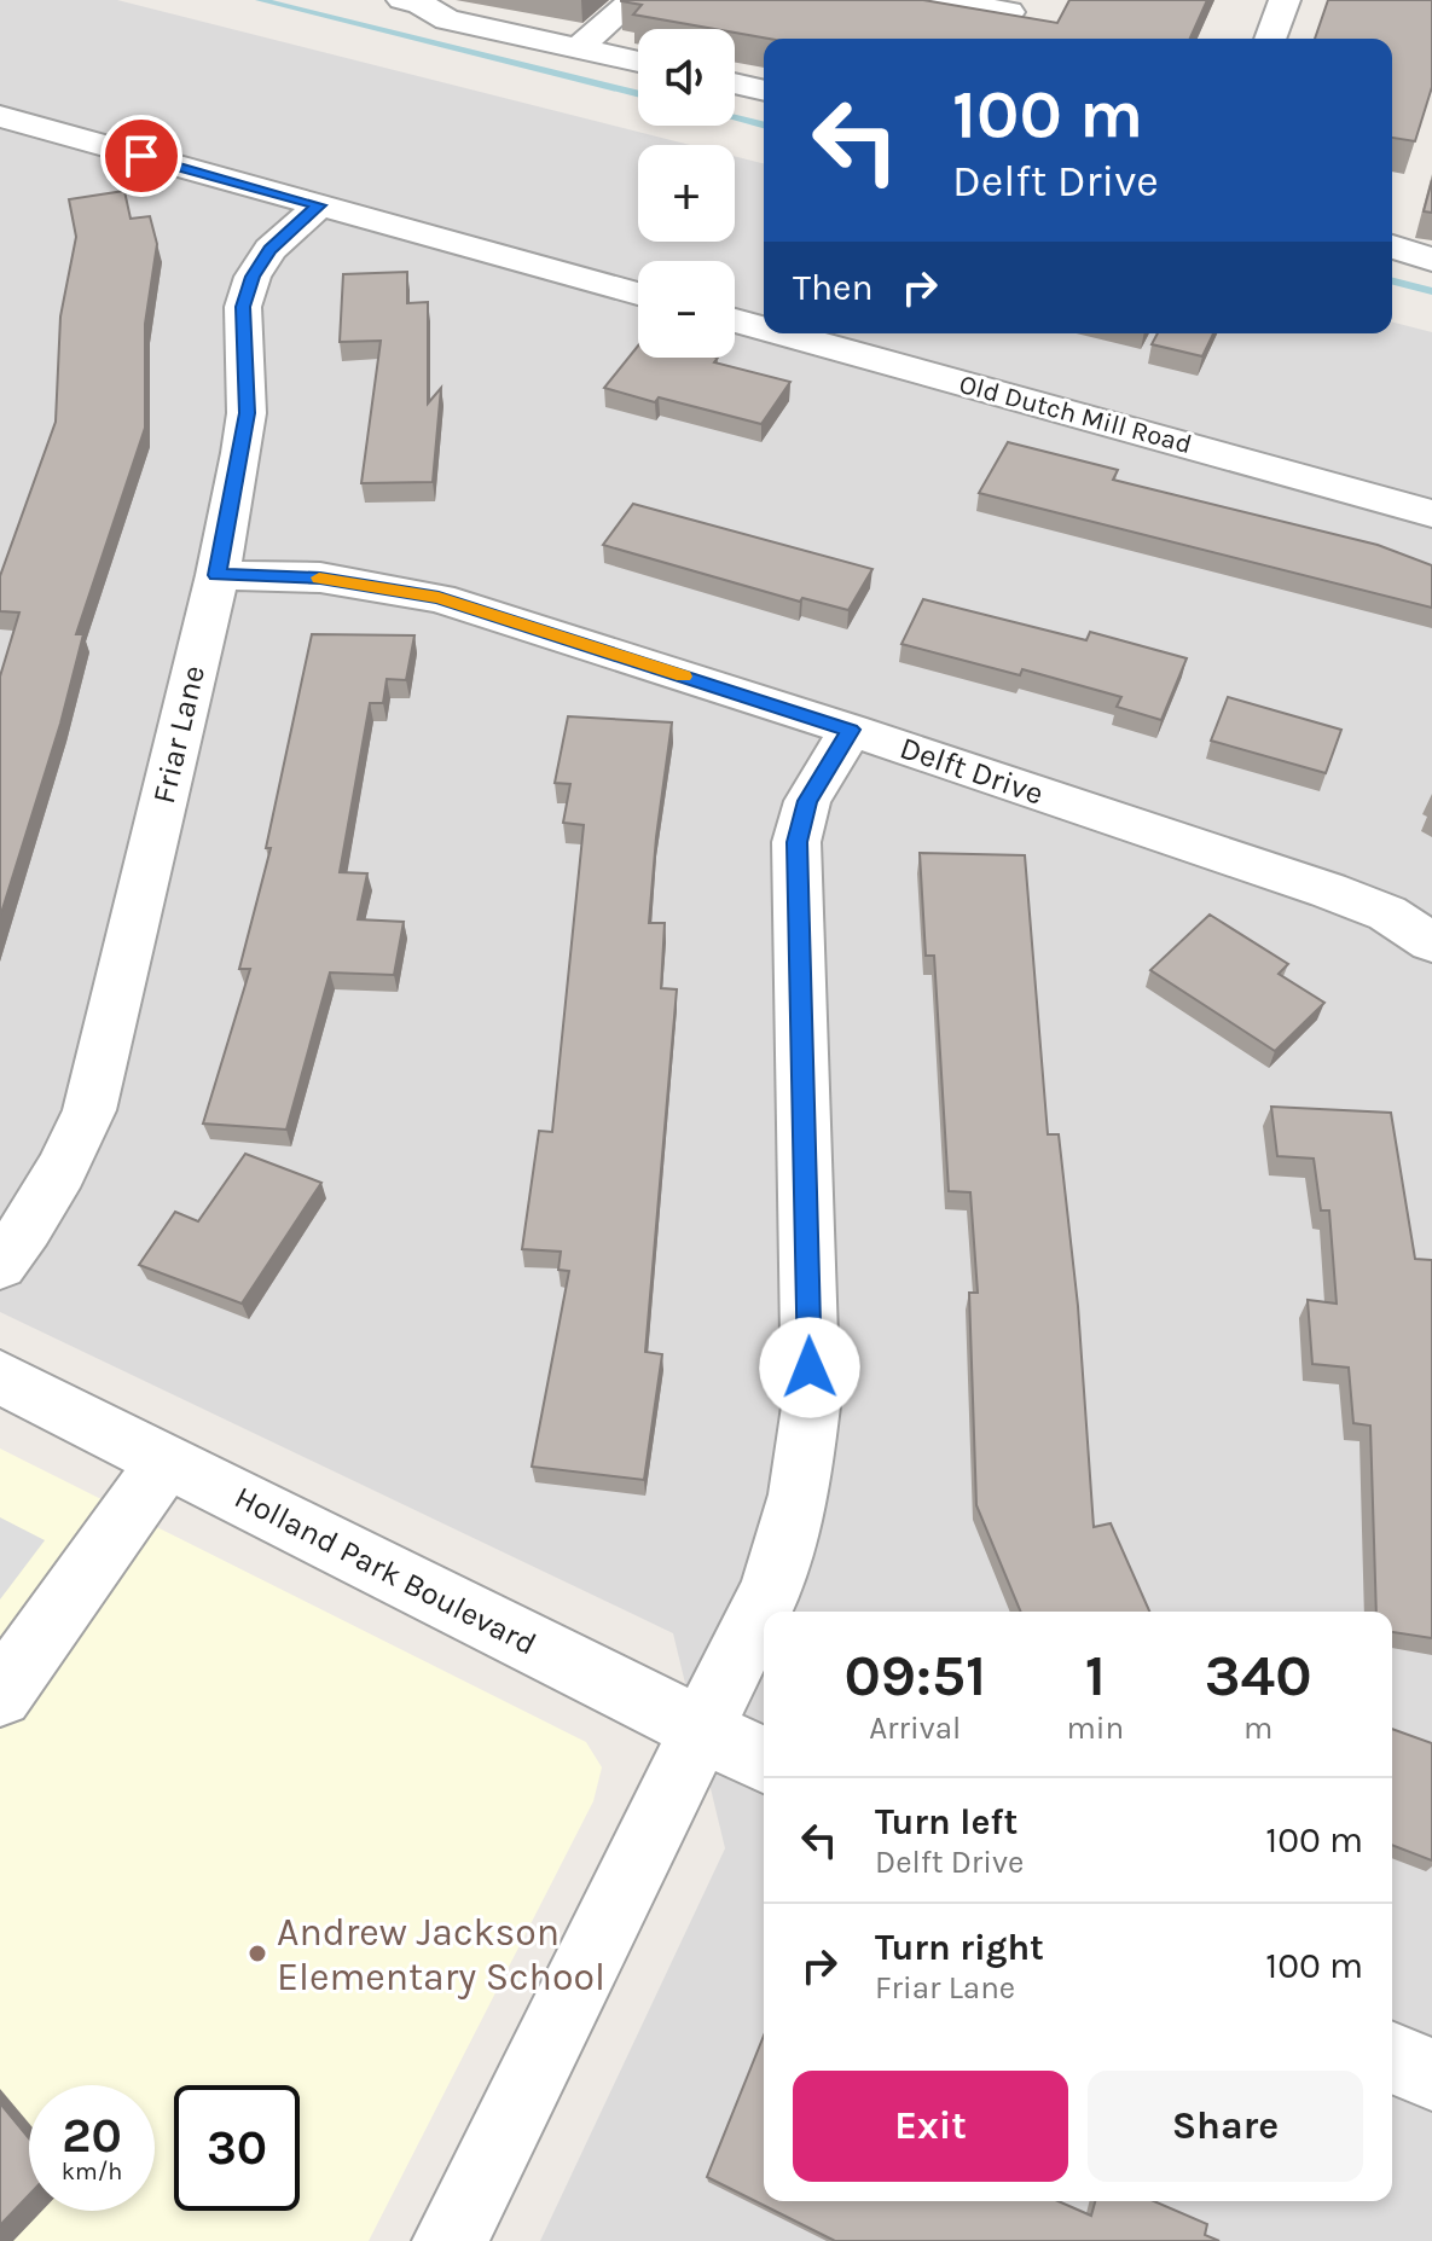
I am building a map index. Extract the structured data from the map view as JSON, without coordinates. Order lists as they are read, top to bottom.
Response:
{
  "streets": {
    "street": [
      "Old Dutch Mill Road",
      "Friar Lane",
      "Delft Drive",
      "Holland Park Boulevard"
    ]
  },
  "crossings": [
    ["Friar Lane", "Delft Drive"]
  ],
  "places": ["Andrew Jackson Elementary School"],
  "page": {
    "map_buttons": ["+", "−"],
    "turn": ["100 m", "Delft Drive"],
    "then": "Then",
    "eta": [
      "09:51",
      "Arrival",
      "1",
      "min",
      "340",
      "m"
    ],
    "list": [
      {
        "name": "Turn left",
        "note": "Delft Drive",
        "value": "100 m"
      },
      {
        "name": "Turn right",
        "note": "Friar Lane",
        "value": "100 m"
      }
    ],
    "buttons": ["Exit", "Share"],
    "speed": "20 km/h",
    "limit": "30"
  }
}
